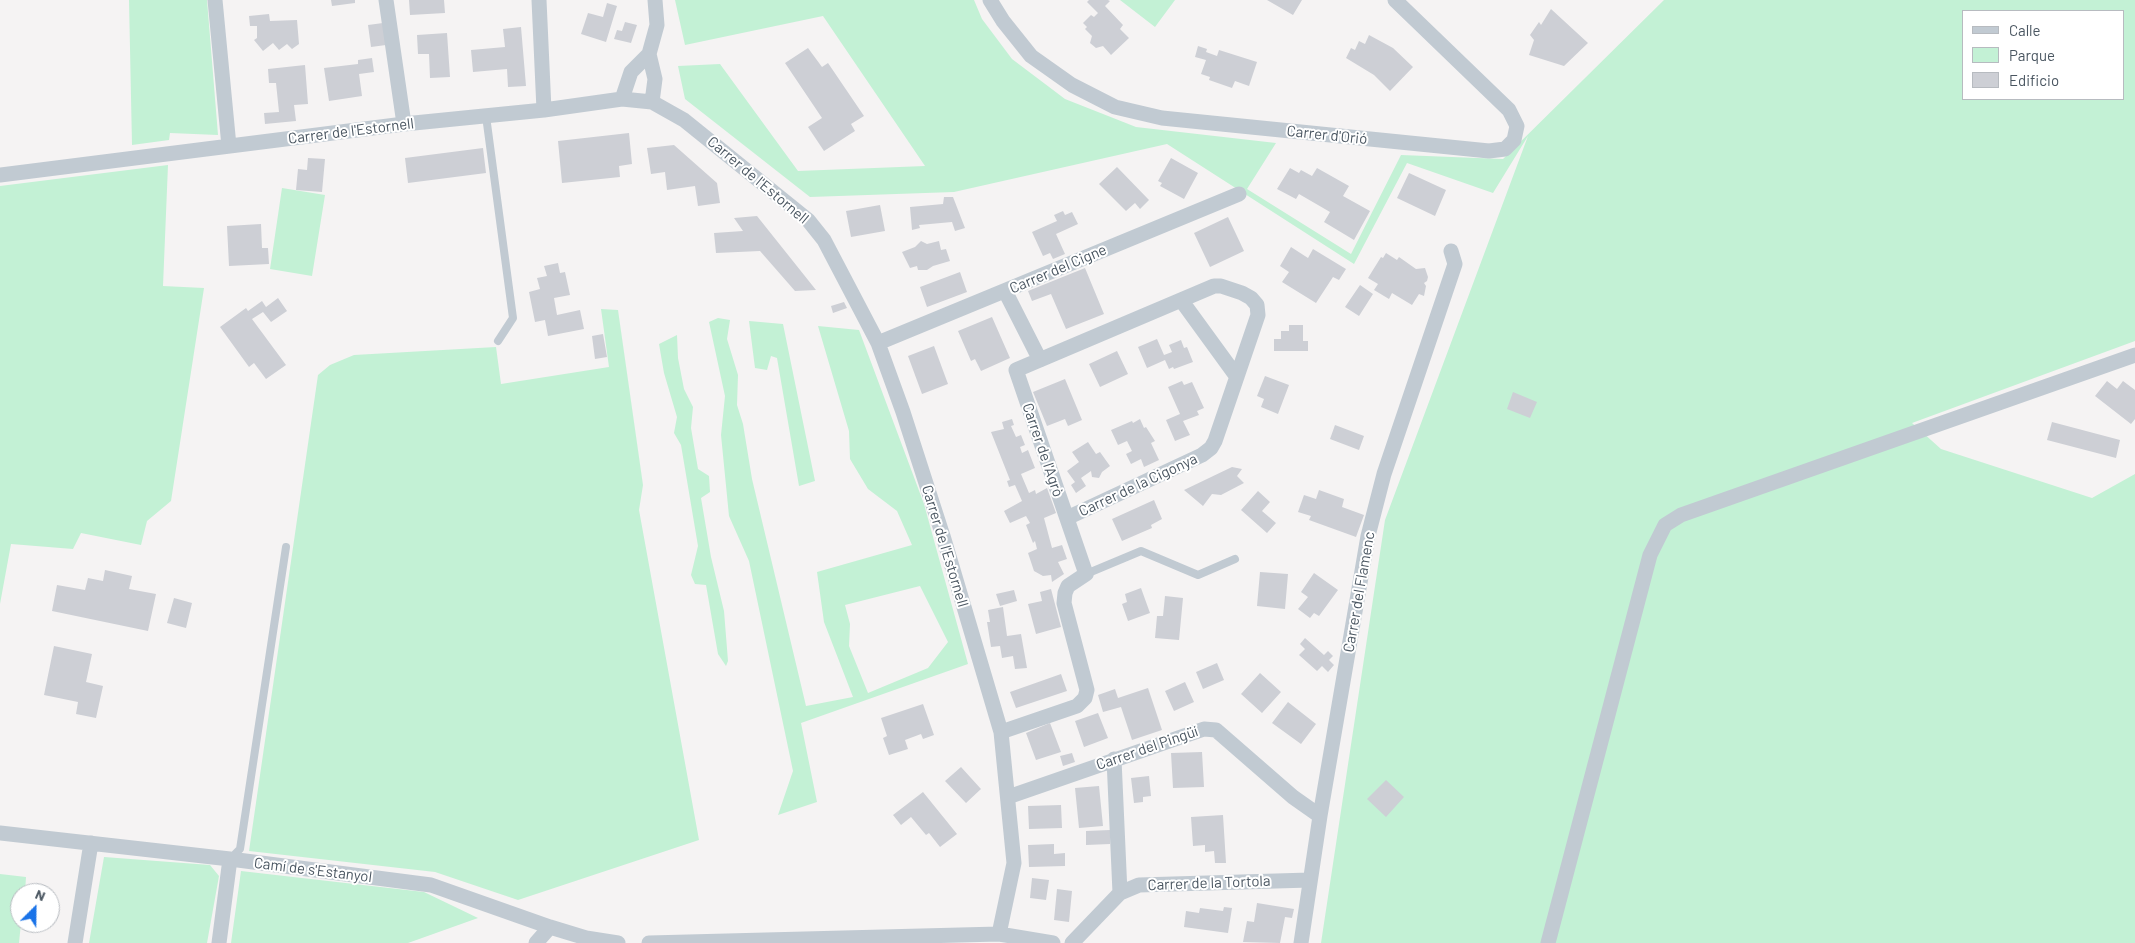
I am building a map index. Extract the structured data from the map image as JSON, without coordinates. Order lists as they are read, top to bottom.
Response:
{
  "streets": {
    "street": [
      "Carrer de l'Estornell",
      "Carrer d'Orió",
      "Carrer del Cigne",
      "Carrer de l'Agrò",
      "Carrer de la Cigonya",
      "Carrer del Flamenc",
      "Carrer del Pingüí",
      "Camí de s'Estanyol",
      "Carrer de la Tortola"
    ]
  },
  "crossings": [
    ["Carrer de l'Estornell", "Carrer del Cigne"],
    ["Carrer de l'Estornell", "Carrer del Pingüí"],
    ["Carrer de l'Agrò", "Carrer de la Cigonya"],
    ["Carrer del Flamenc", "Carrer del Pingüí"],
    ["Carrer del Flamenc", "Carrer de la Tortola"]
  ],
  "legend": ["Calle", "Parque", "Edificio"],
  "north": "top right"
}
